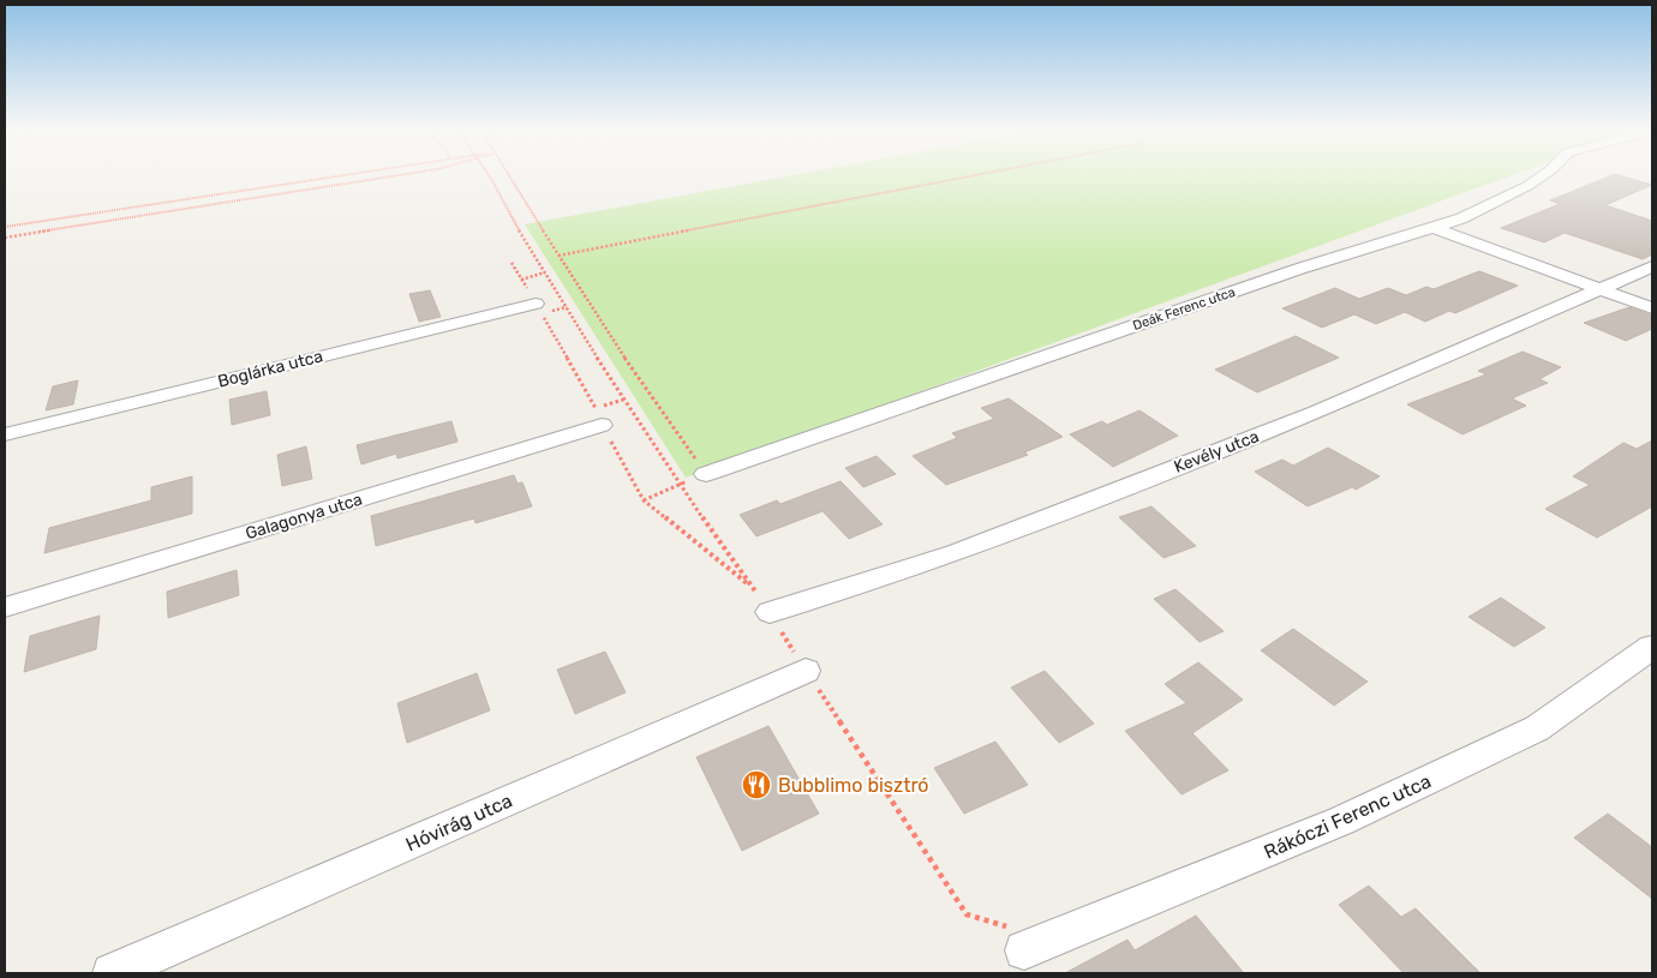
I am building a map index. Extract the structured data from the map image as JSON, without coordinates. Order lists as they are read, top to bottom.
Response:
{
  "streets": {
    "street": [
      "Deák Ferenc utca",
      "Boglárka utca",
      "Kevély utca",
      "Galagonya utca",
      "Rákóczi Ferenc utca",
      "Hóvirág utca"
    ]
  },
  "places": {
    "restaurant": ["Bubblimo bisztró"]
  }
}
